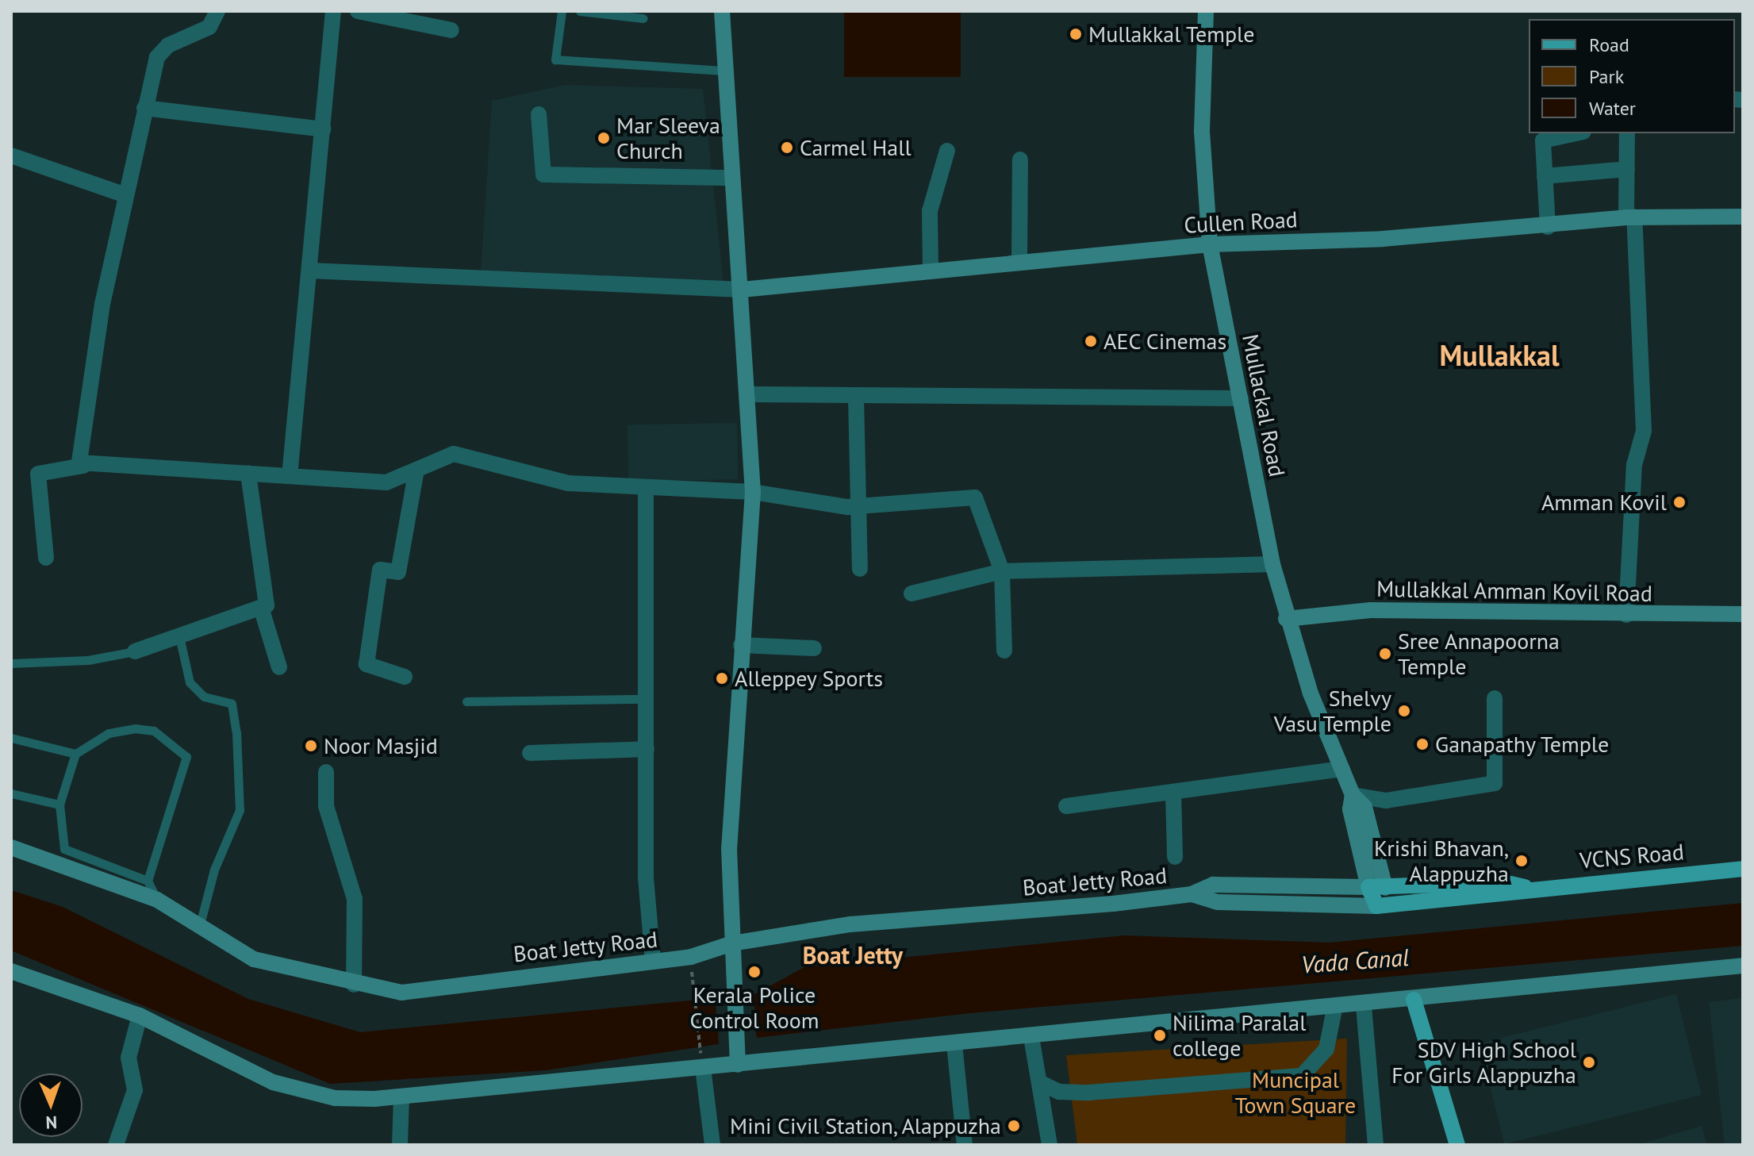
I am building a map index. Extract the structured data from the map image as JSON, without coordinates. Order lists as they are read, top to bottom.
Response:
{
  "streets": {
    "main road": [
      "Cullen Road",
      "Mullackal Road",
      "Mullakkal Amman Kovil Road",
      "VCNS Road",
      "Boat Jetty Road"
    ]
  },
  "crossings": [
    ["Cullen Road", "Mullackal Road"],
    ["Mullackal Road", "Mullakkal Amman Kovil Road"],
    ["Mullackal Road", "VCNS Road"]
  ],
  "districts": ["Mullakkal", "Boat Jetty"],
  "water": ["Vada Canal"],
  "parks": ["Muncipal Town Square"],
  "places": [
    "Mullakkal Temple",
    "Mar Sleeva Church",
    "Carmel Hall",
    "AEC Cinemas",
    "Amman Kovil",
    "Sree Annapoorna Temple",
    "Alleppey Sports",
    "Shelvy Vasu Temple",
    "Ganapathy Temple",
    "Noor Masjid",
    "Krishi Bhavan, Alappuzha",
    "Kerala Police Control Room",
    "Nilima Paralal college",
    "SDV High School For Girls Alappuzha",
    "Mini Civil Station, Alappuzha"
  ],
  "legend": ["Road", "Park", "Water"],
  "north": "bottom"
}
